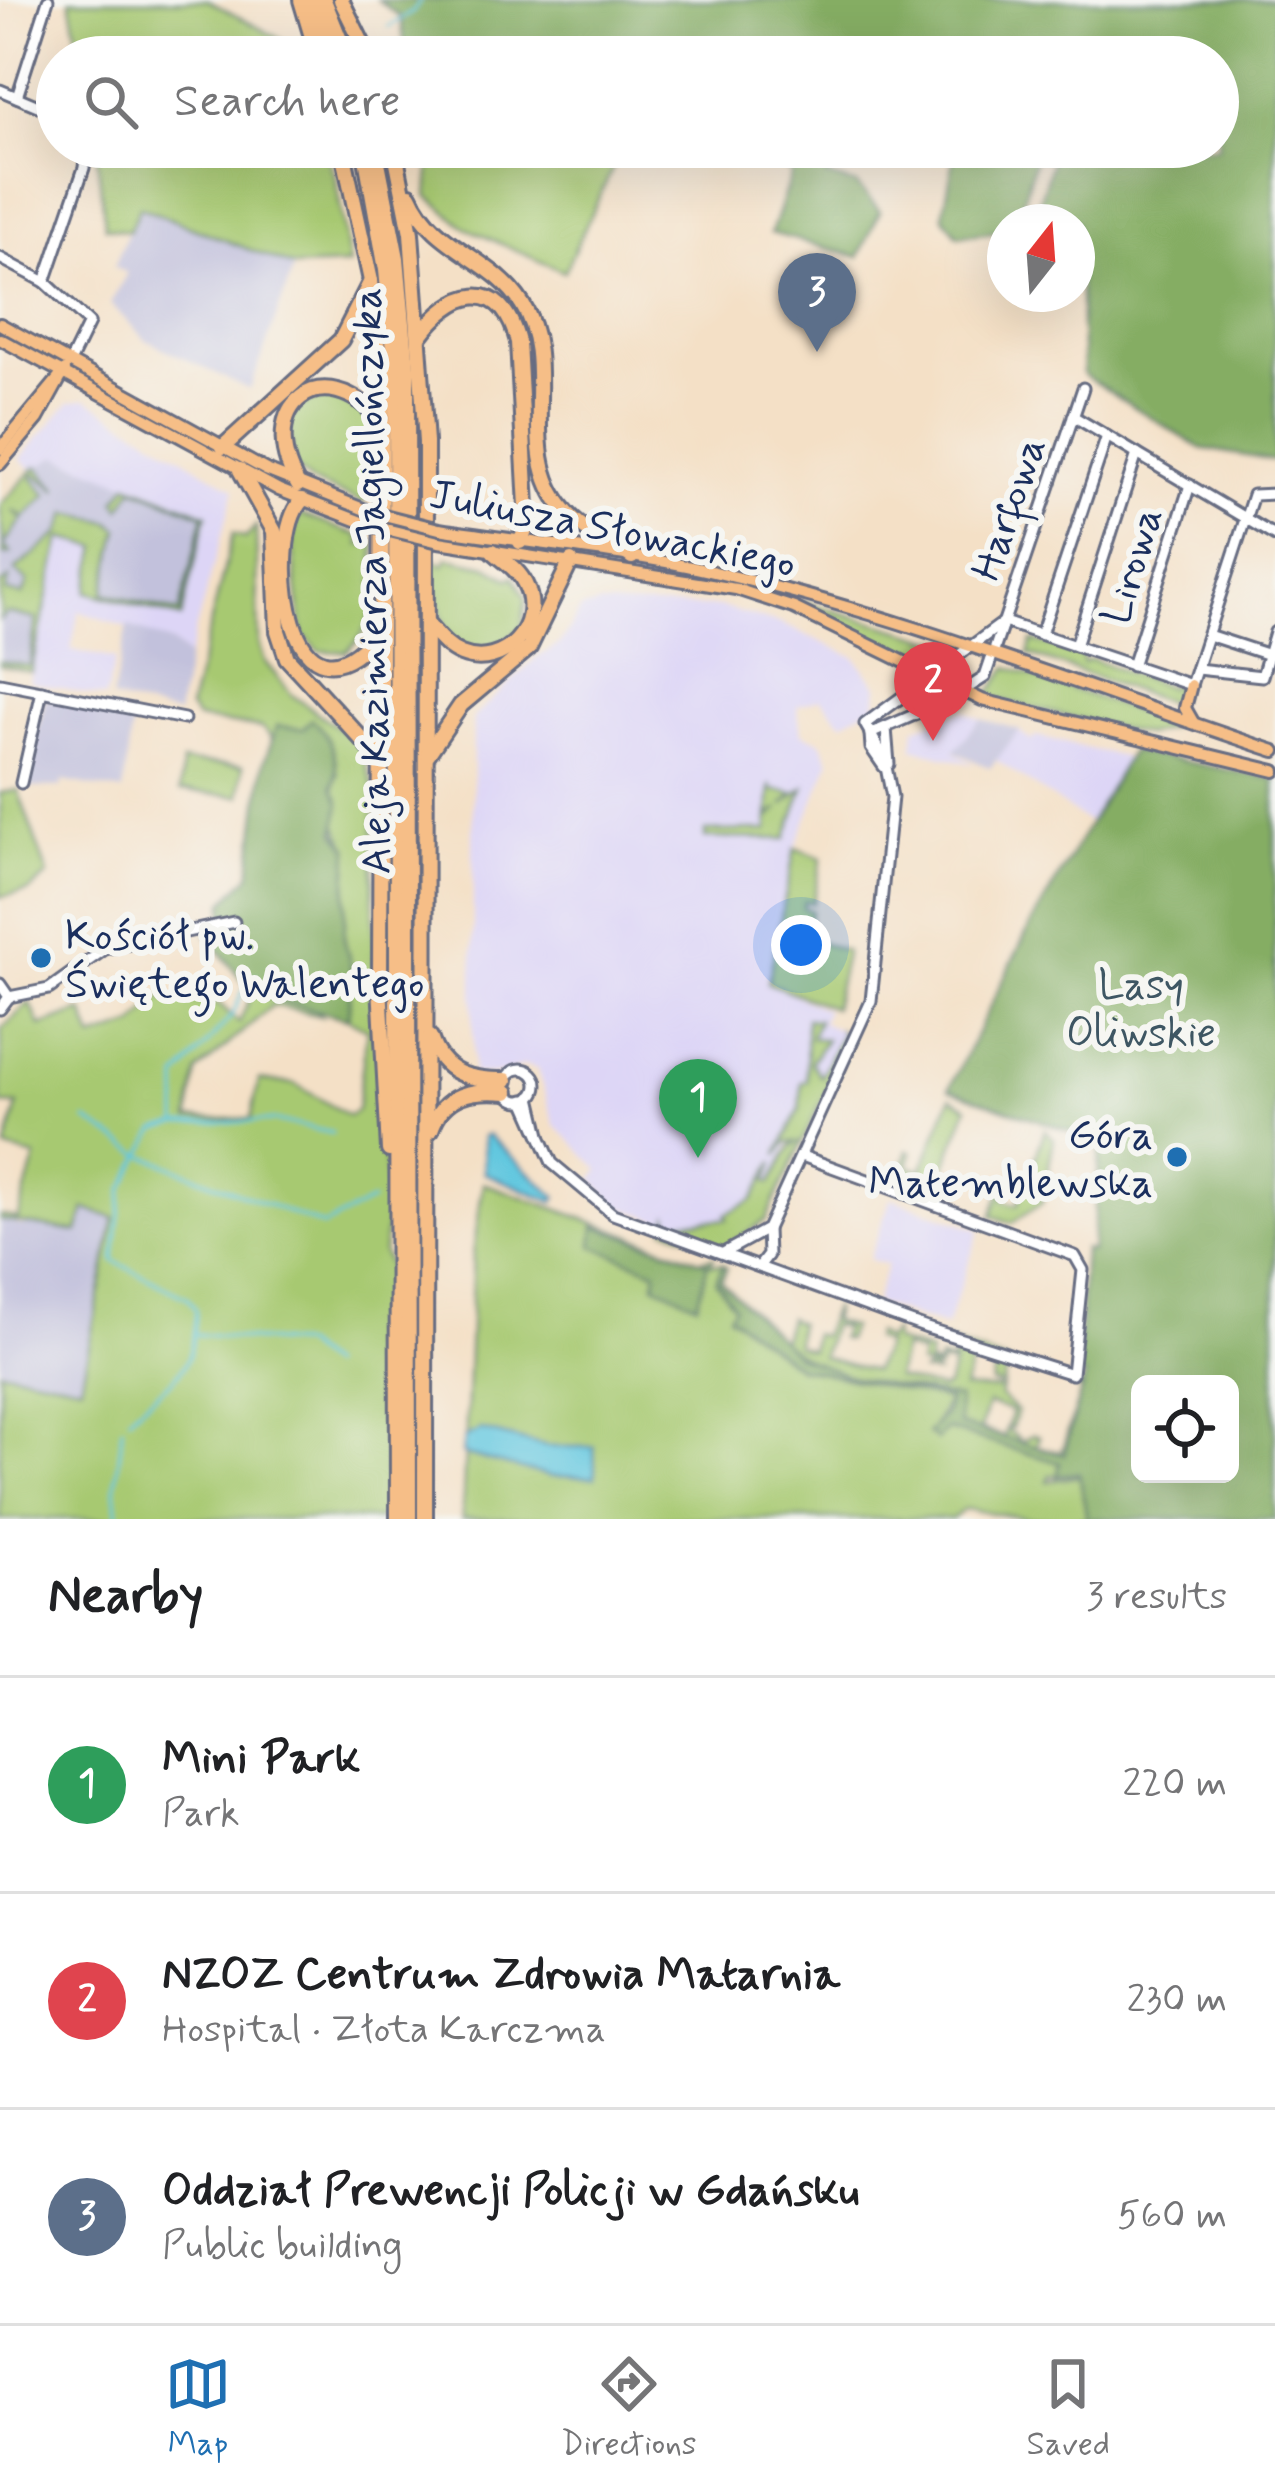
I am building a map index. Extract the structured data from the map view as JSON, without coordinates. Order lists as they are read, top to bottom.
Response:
{
  "streets": {
    "highway": ["Aleja Kazimierza Jagiellończyka"],
    "main road": ["Juliusza Słowackiego"],
    "street": ["Harfowa", "Lirowa"]
  },
  "crossings": [
    ["Harfowa", "Juliusza Słowackiego"],
    ["Harfowa", "Lirowa"]
  ],
  "parks": ["Lasy Oliwskie"],
  "places": ["Kościół pw. Świętego Walentego", "Góra Matemblewska"],
  "north": "top",
  "page": {
    "search": "Search here",
    "pins": ["3", "2", "1"],
    "heading": ["Nearby", "3 results"],
    "list": [
      {
        "mark": "1",
        "name": "Mini Park",
        "note": "Park",
        "value": "220 m"
      },
      {
        "mark": "2",
        "name": "NZOZ Centrum Zdrowia Matarnia",
        "note": "Hospital · Złota Karczma",
        "value": "230 m"
      },
      {
        "mark": "3",
        "name": "Oddział Prewencji Policji w Gdańsku",
        "note": "Public building",
        "value": "560 m"
      }
    ],
    "nav": ["Map", "Directions", "Saved"]
  }
}
